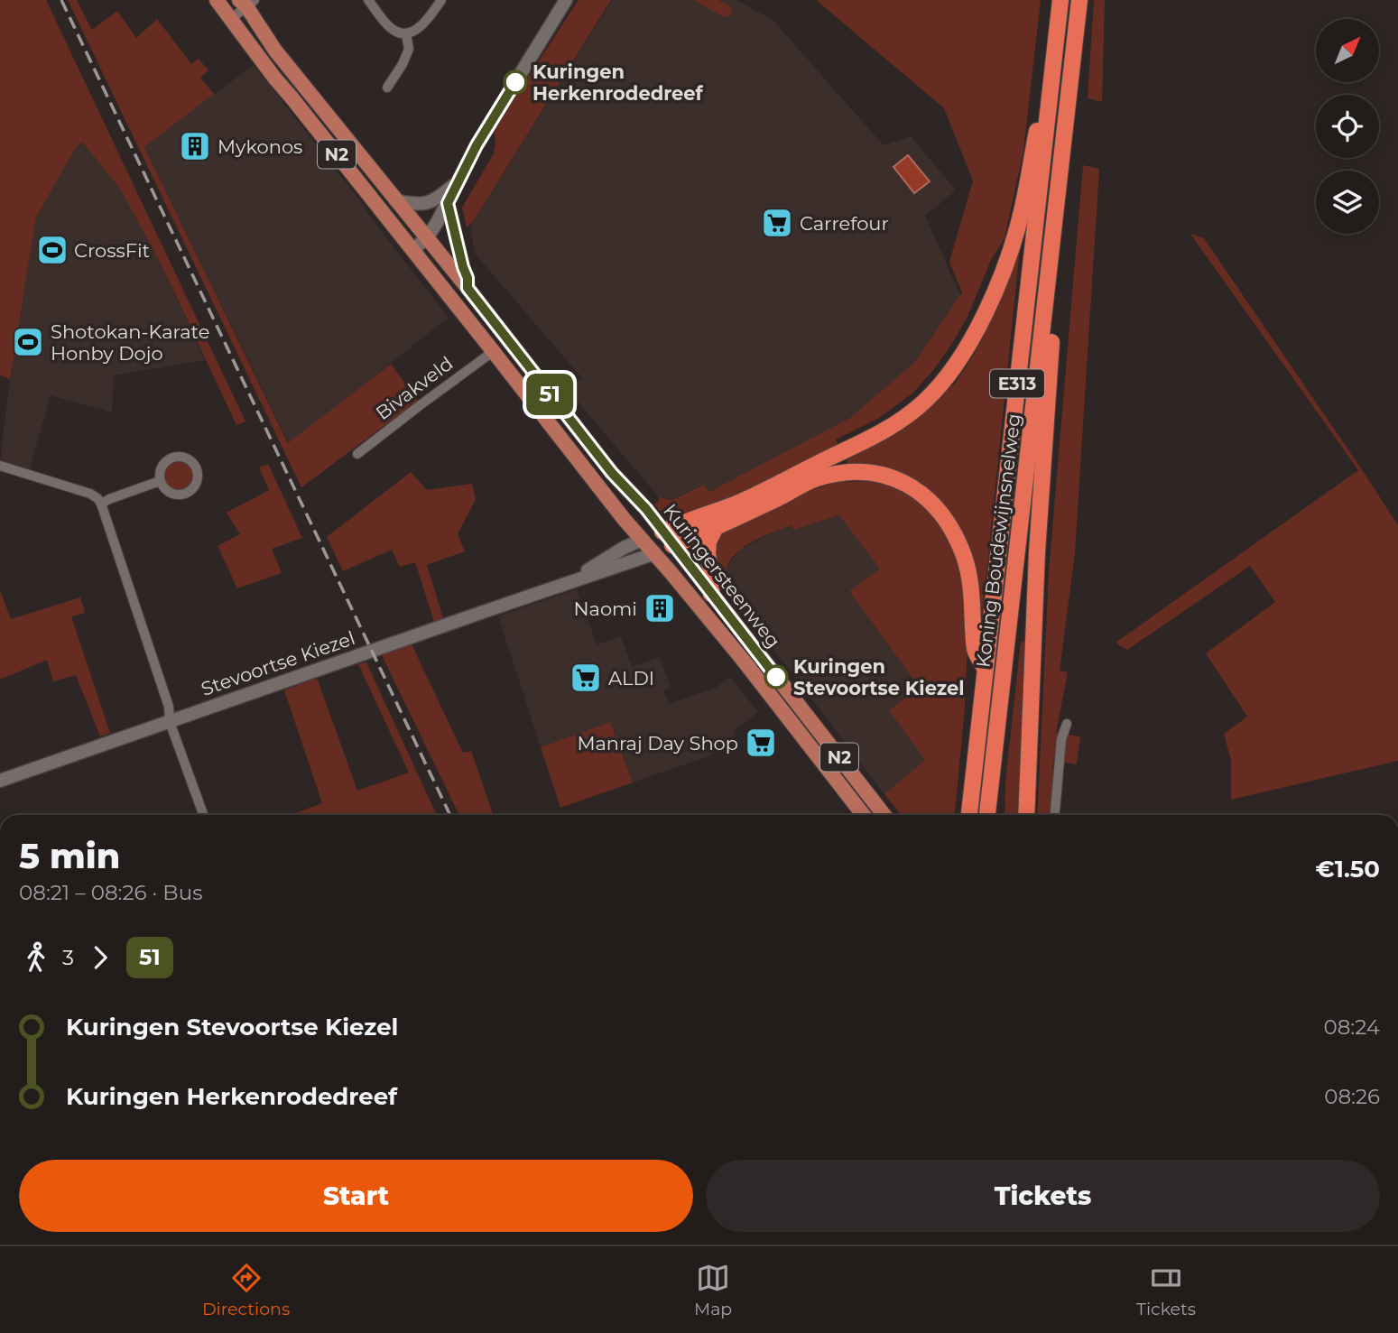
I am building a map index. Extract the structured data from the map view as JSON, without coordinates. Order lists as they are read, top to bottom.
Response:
{
  "streets": {
    "highway": ["E313", "Koning Boudewijnsnelweg"],
    "main road": ["N2", "Kuringersteenweg", "Stevoortse Kiezel"],
    "street": ["Bivakveld"]
  },
  "crossings": [
    ["Bivakveld", "Kuringersteenweg"],
    ["Kuringersteenweg", "Stevoortse Kiezel"]
  ],
  "places": {
    "other": ["Kuringen Herkenrodedreef", "Kuringen Stevoortse Kiezel"],
    "building": ["Mykonos", "Naomi"],
    "supermarket": ["Carrefour", "ALDI", "Manraj Day Shop"],
    "sports": ["CrossFit", "Shotokan-Karate Honby Dojo"]
  },
  "lines": ["bus line 51"],
  "north": "top right",
  "page": {
    "on_map": "51",
    "heading": ["5 min", "08:21 – 08:26 · Bus", "€1.50"],
    "legs": ["3", "51"],
    "list": [
      {
        "name": "Kuringen Stevoortse Kiezel",
        "value": "08:24"
      },
      {
        "name": "Kuringen Herkenrodedreef",
        "value": "08:26"
      }
    ],
    "buttons": ["Start", "Tickets"],
    "tabs": ["Directions", "Map", "Tickets"]
  }
}
